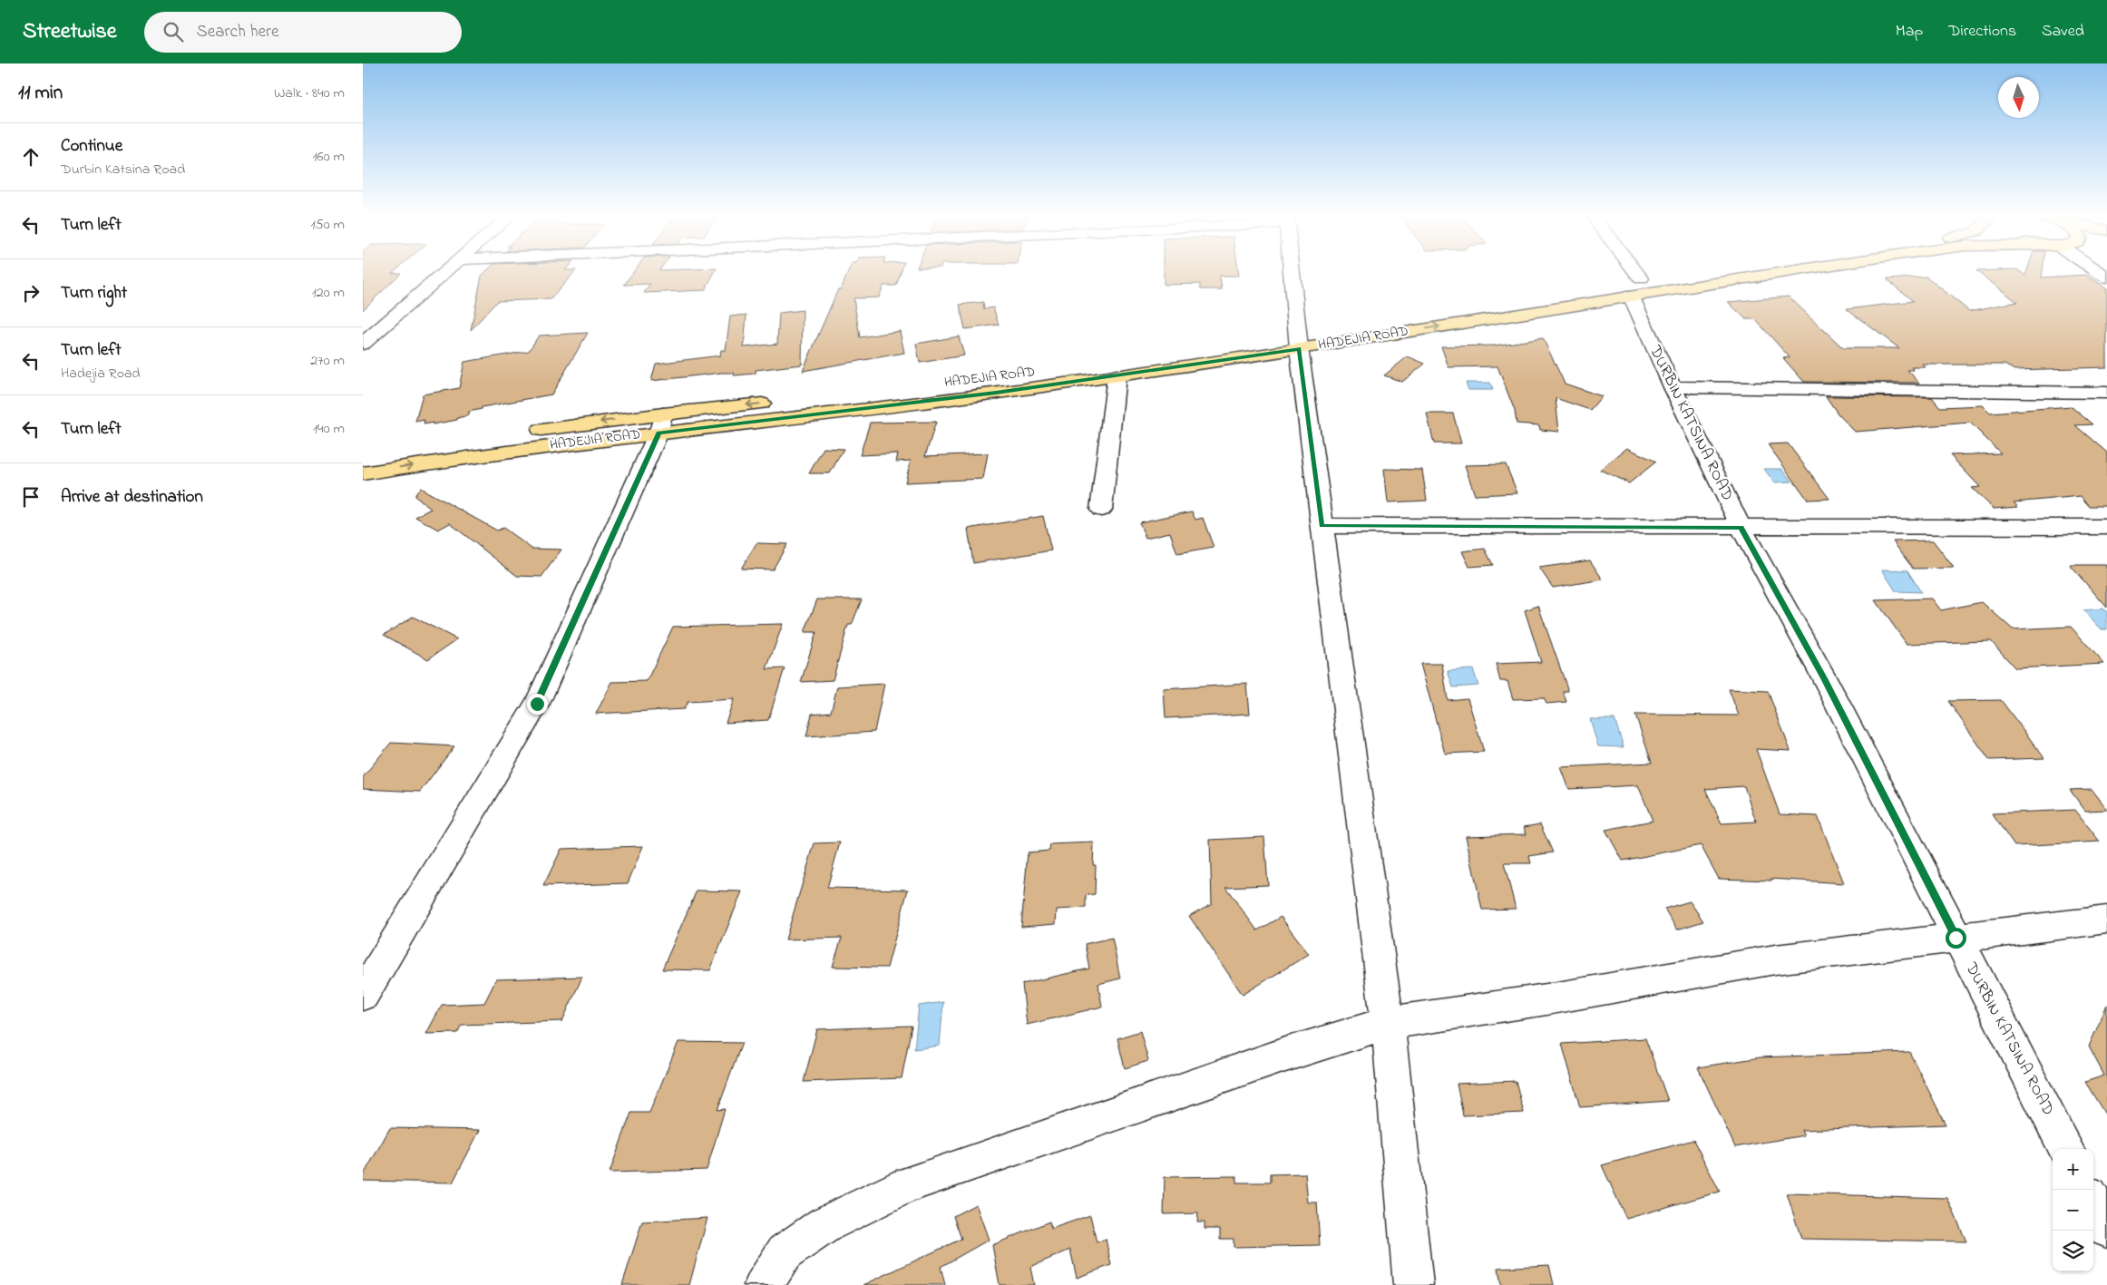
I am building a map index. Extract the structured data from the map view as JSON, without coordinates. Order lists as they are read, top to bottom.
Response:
{
  "streets": {
    "main road": ["HADEJIA ROAD"],
    "street": ["DURBIN KATSINA ROAD"]
  },
  "crossings": [
    ["HADEJIA ROAD", "DURBIN KATSINA ROAD"]
  ],
  "north": "bottom",
  "page": {
    "header": "Streetwise",
    "search": "Search here",
    "nav": ["Map", "Directions", "Saved"],
    "heading": ["11 min", "Walk · 840 m"],
    "list": [
      ["Continue", "Durbin Katsina Road", "160 m"],
      ["Turn left", "150 m"],
      ["Turn right", "120 m"],
      ["Turn left", "Hadejia Road", "270 m"],
      ["Turn left", "140 m"],
      "Arrive at destination"
    ],
    "map_buttons": ["+", "−"]
  }
}
